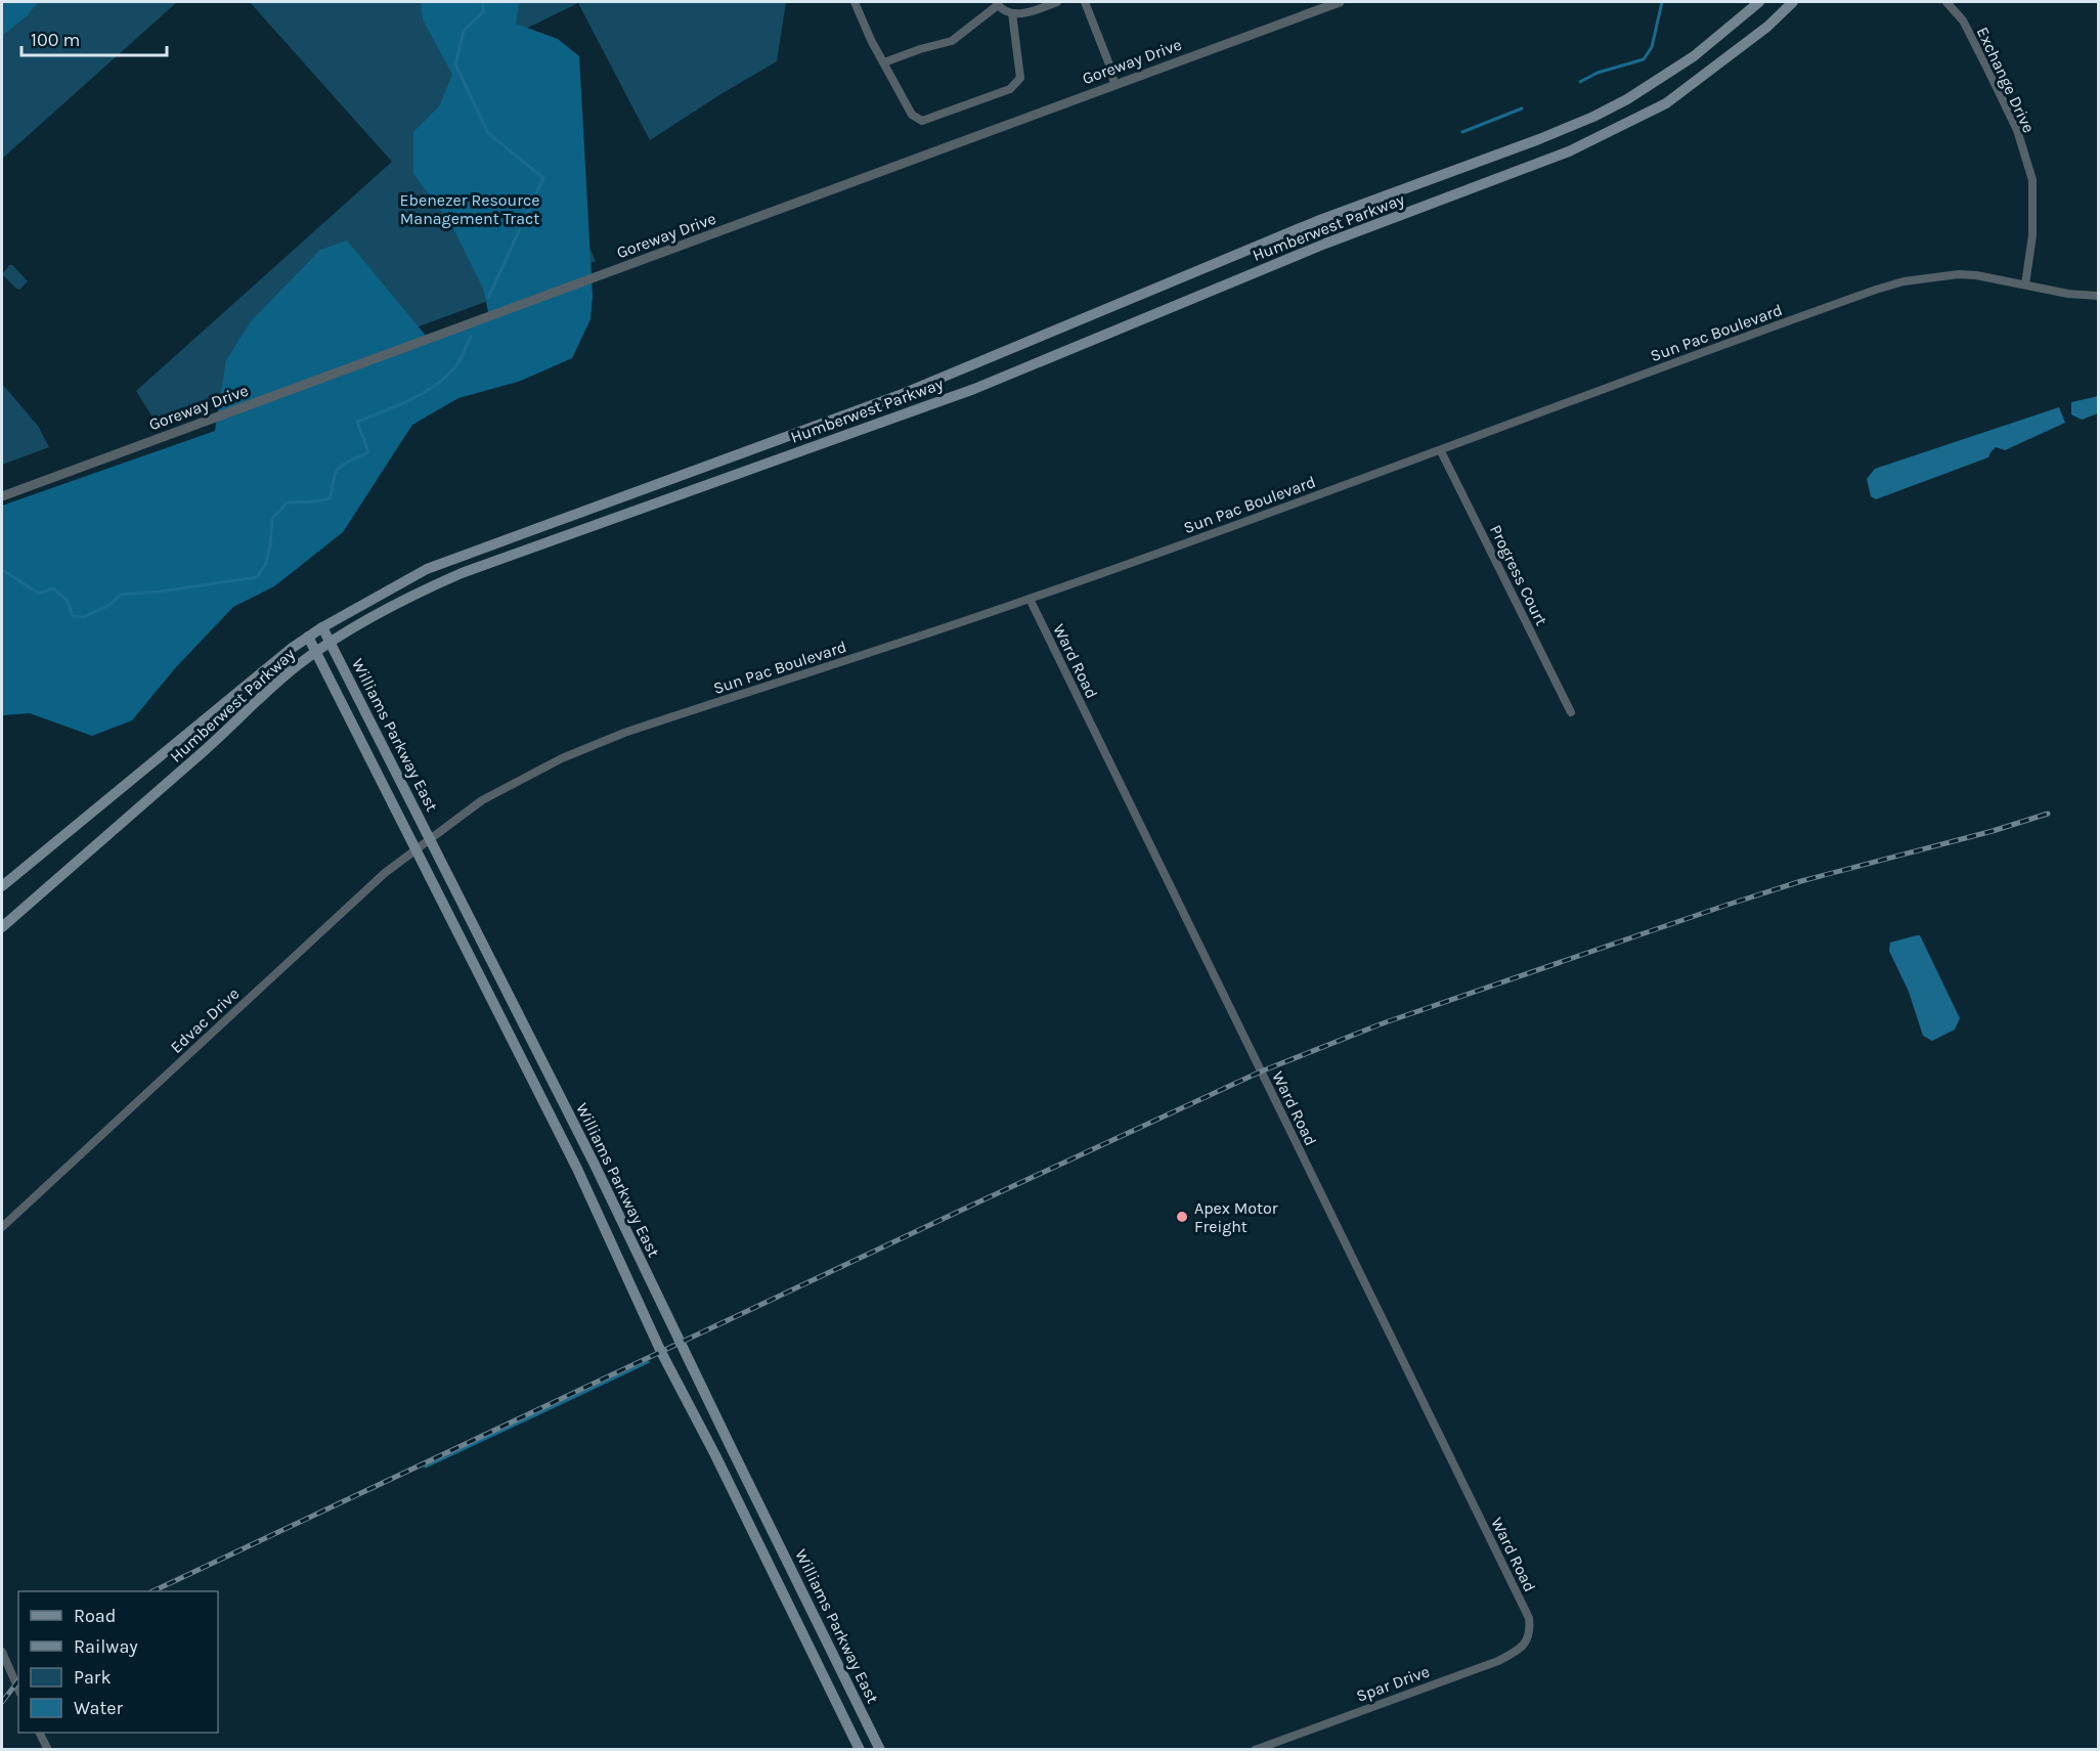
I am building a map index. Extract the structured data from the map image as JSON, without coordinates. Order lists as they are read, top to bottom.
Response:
{
  "streets": {
    "main road": ["Humberwest Parkway", "Williams Parkway East"],
    "street": [
      "Goreway Drive",
      "Exchange Drive",
      "Sun Pac Boulevard",
      "Progress Court",
      "Ward Road",
      "Edvac Drive",
      "Spar Drive"
    ]
  },
  "crossings": [
    ["Exchange Drive", "Sun Pac Boulevard"],
    ["Humberwest Parkway", "Williams Parkway East"],
    ["Sun Pac Boulevard", "Progress Court"],
    ["Sun Pac Boulevard", "Ward Road"],
    ["Sun Pac Boulevard", "Williams Parkway East"],
    ["Sun Pac Boulevard", "Edvac Drive"],
    ["Ward Road", "Spar Drive"],
    ["Williams Parkway East", "Edvac Drive"]
  ],
  "parks": ["Ebenezer Resource Management Tract"],
  "places": ["Apex Motor Freight"],
  "legend": [
    "Road",
    "Railway",
    "Park",
    "Water"
  ],
  "scale_bar": "100 m"
}
